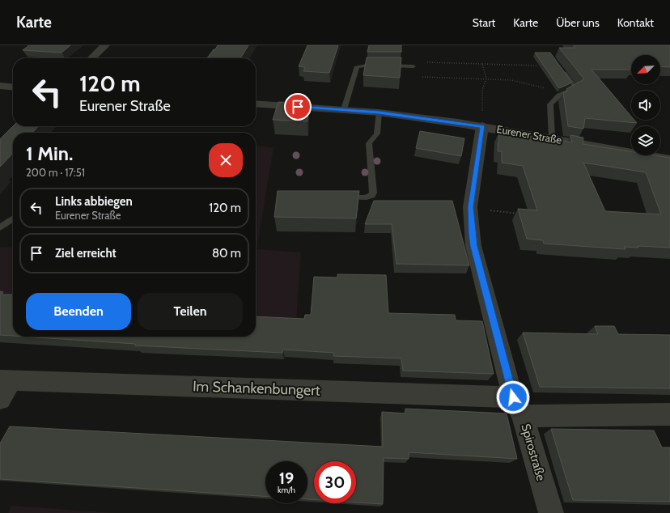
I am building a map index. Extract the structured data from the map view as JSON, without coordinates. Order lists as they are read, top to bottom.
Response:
{
  "streets": {
    "street": ["Eurener Straße", "Im Schankenbungert", "Spirostraße"]
  },
  "crossings": [
    ["Eurener Straße", "Spirostraße"],
    ["Im Schankenbungert", "Spirostraße"]
  ],
  "north": "bottom left",
  "page": {
    "header": "Karte",
    "nav": [
      "Start",
      "Karte",
      "Über uns",
      "Kontakt"
    ],
    "turn": ["120 m", "Eurener Straße"],
    "heading": ["1 Min.", "200 m · 17:51"],
    "list": [
      {
        "name": "Links abbiegen",
        "note": "Eurener Straße",
        "value": "120 m"
      },
      {
        "name": "Ziel erreicht",
        "value": "80 m"
      }
    ],
    "buttons": ["Beenden", "Teilen"],
    "speed": "19 km/h",
    "limit": "30"
  }
}
